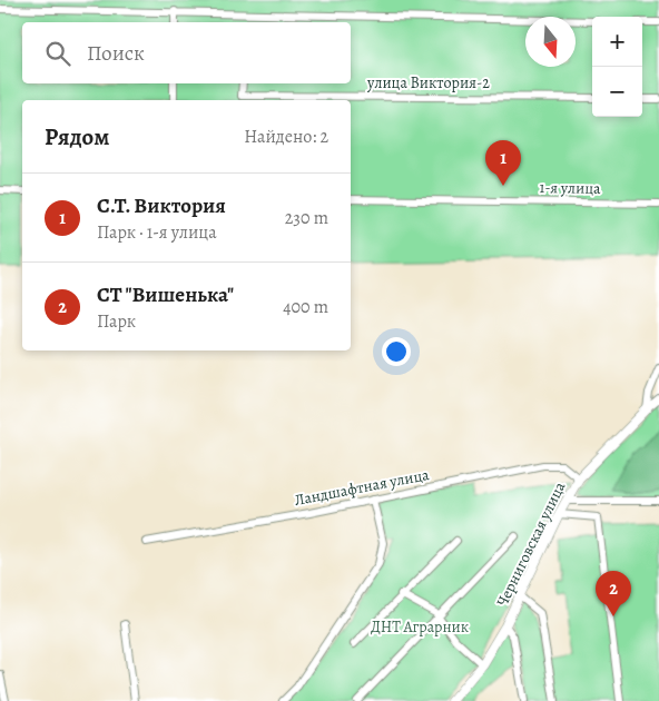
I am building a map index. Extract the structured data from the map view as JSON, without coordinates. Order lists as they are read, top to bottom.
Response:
{
  "streets": {
    "street": [
      "улица Виктория-2",
      "1-я улица",
      "Ландшафтная улица",
      "Черниговская улица"
    ]
  },
  "crossings": [
    ["Ландшафтная улица", "Черниговская улица"]
  ],
  "parks": ["ДНТ Аграрник"],
  "north": "bottom",
  "page": {
    "map_buttons": ["+", "−"],
    "search": "Поиск",
    "heading": ["Рядом", "Найдено: 2"],
    "pins": ["1", "2"],
    "list": [
      {
        "mark": "1",
        "name": "С.Т. Виктория",
        "note": "Парк · 1-я улица",
        "value": "230 m"
      },
      {
        "mark": "2",
        "name": "СТ \"Вишенька\"",
        "note": "Парк",
        "value": "400 m"
      }
    ]
  }
}
